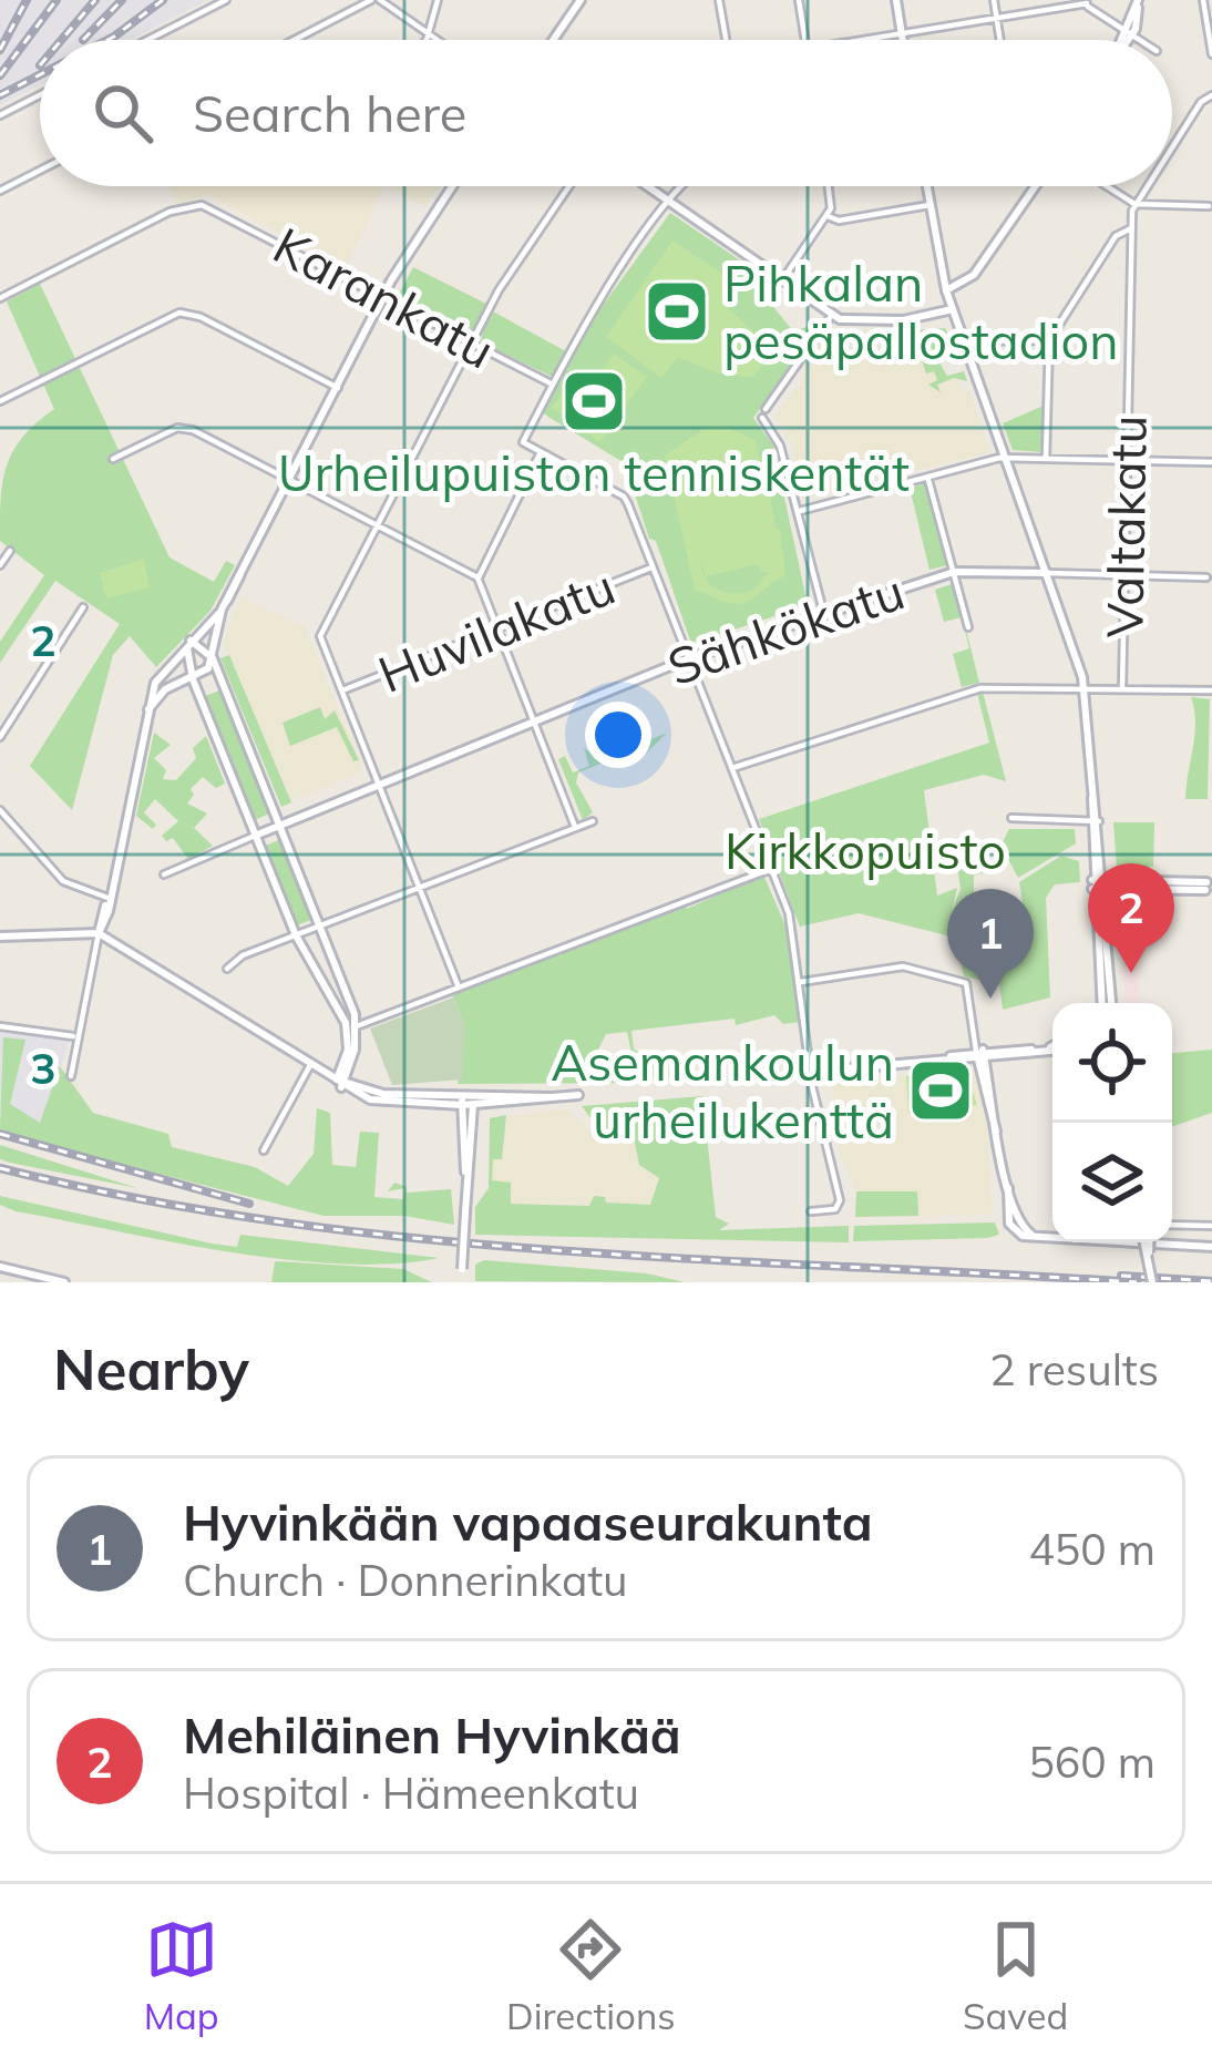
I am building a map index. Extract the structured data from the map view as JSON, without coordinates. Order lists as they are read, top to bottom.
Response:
{
  "streets": {
    "main road": ["Sähkökatu"],
    "street": ["Karankatu", "Valtakatu", "Huvilakatu"]
  },
  "crossings": [
    ["Valtakatu", "Sähkökatu"]
  ],
  "parks": ["Kirkkopuisto"],
  "places": {
    "sports": ["Pihkalan pesäpallostadion", "Urheilupuiston tenniskentät", "Asemankoulun urheilukenttä"]
  },
  "page": {
    "search": "Search here",
    "pins": ["2", "1"],
    "heading": ["Nearby", "2 results"],
    "list": [
      {
        "mark": "1",
        "name": "Hyvinkään vapaaseurakunta",
        "note": "Church · Donnerinkatu",
        "value": "450 m"
      },
      {
        "mark": "2",
        "name": "Mehiläinen Hyvinkää",
        "note": "Hospital · Hämeenkatu",
        "value": "560 m"
      }
    ],
    "nav": ["Map", "Directions", "Saved"]
  },
  "grid": {
    "rows": ["2", "3"]
  }
}
